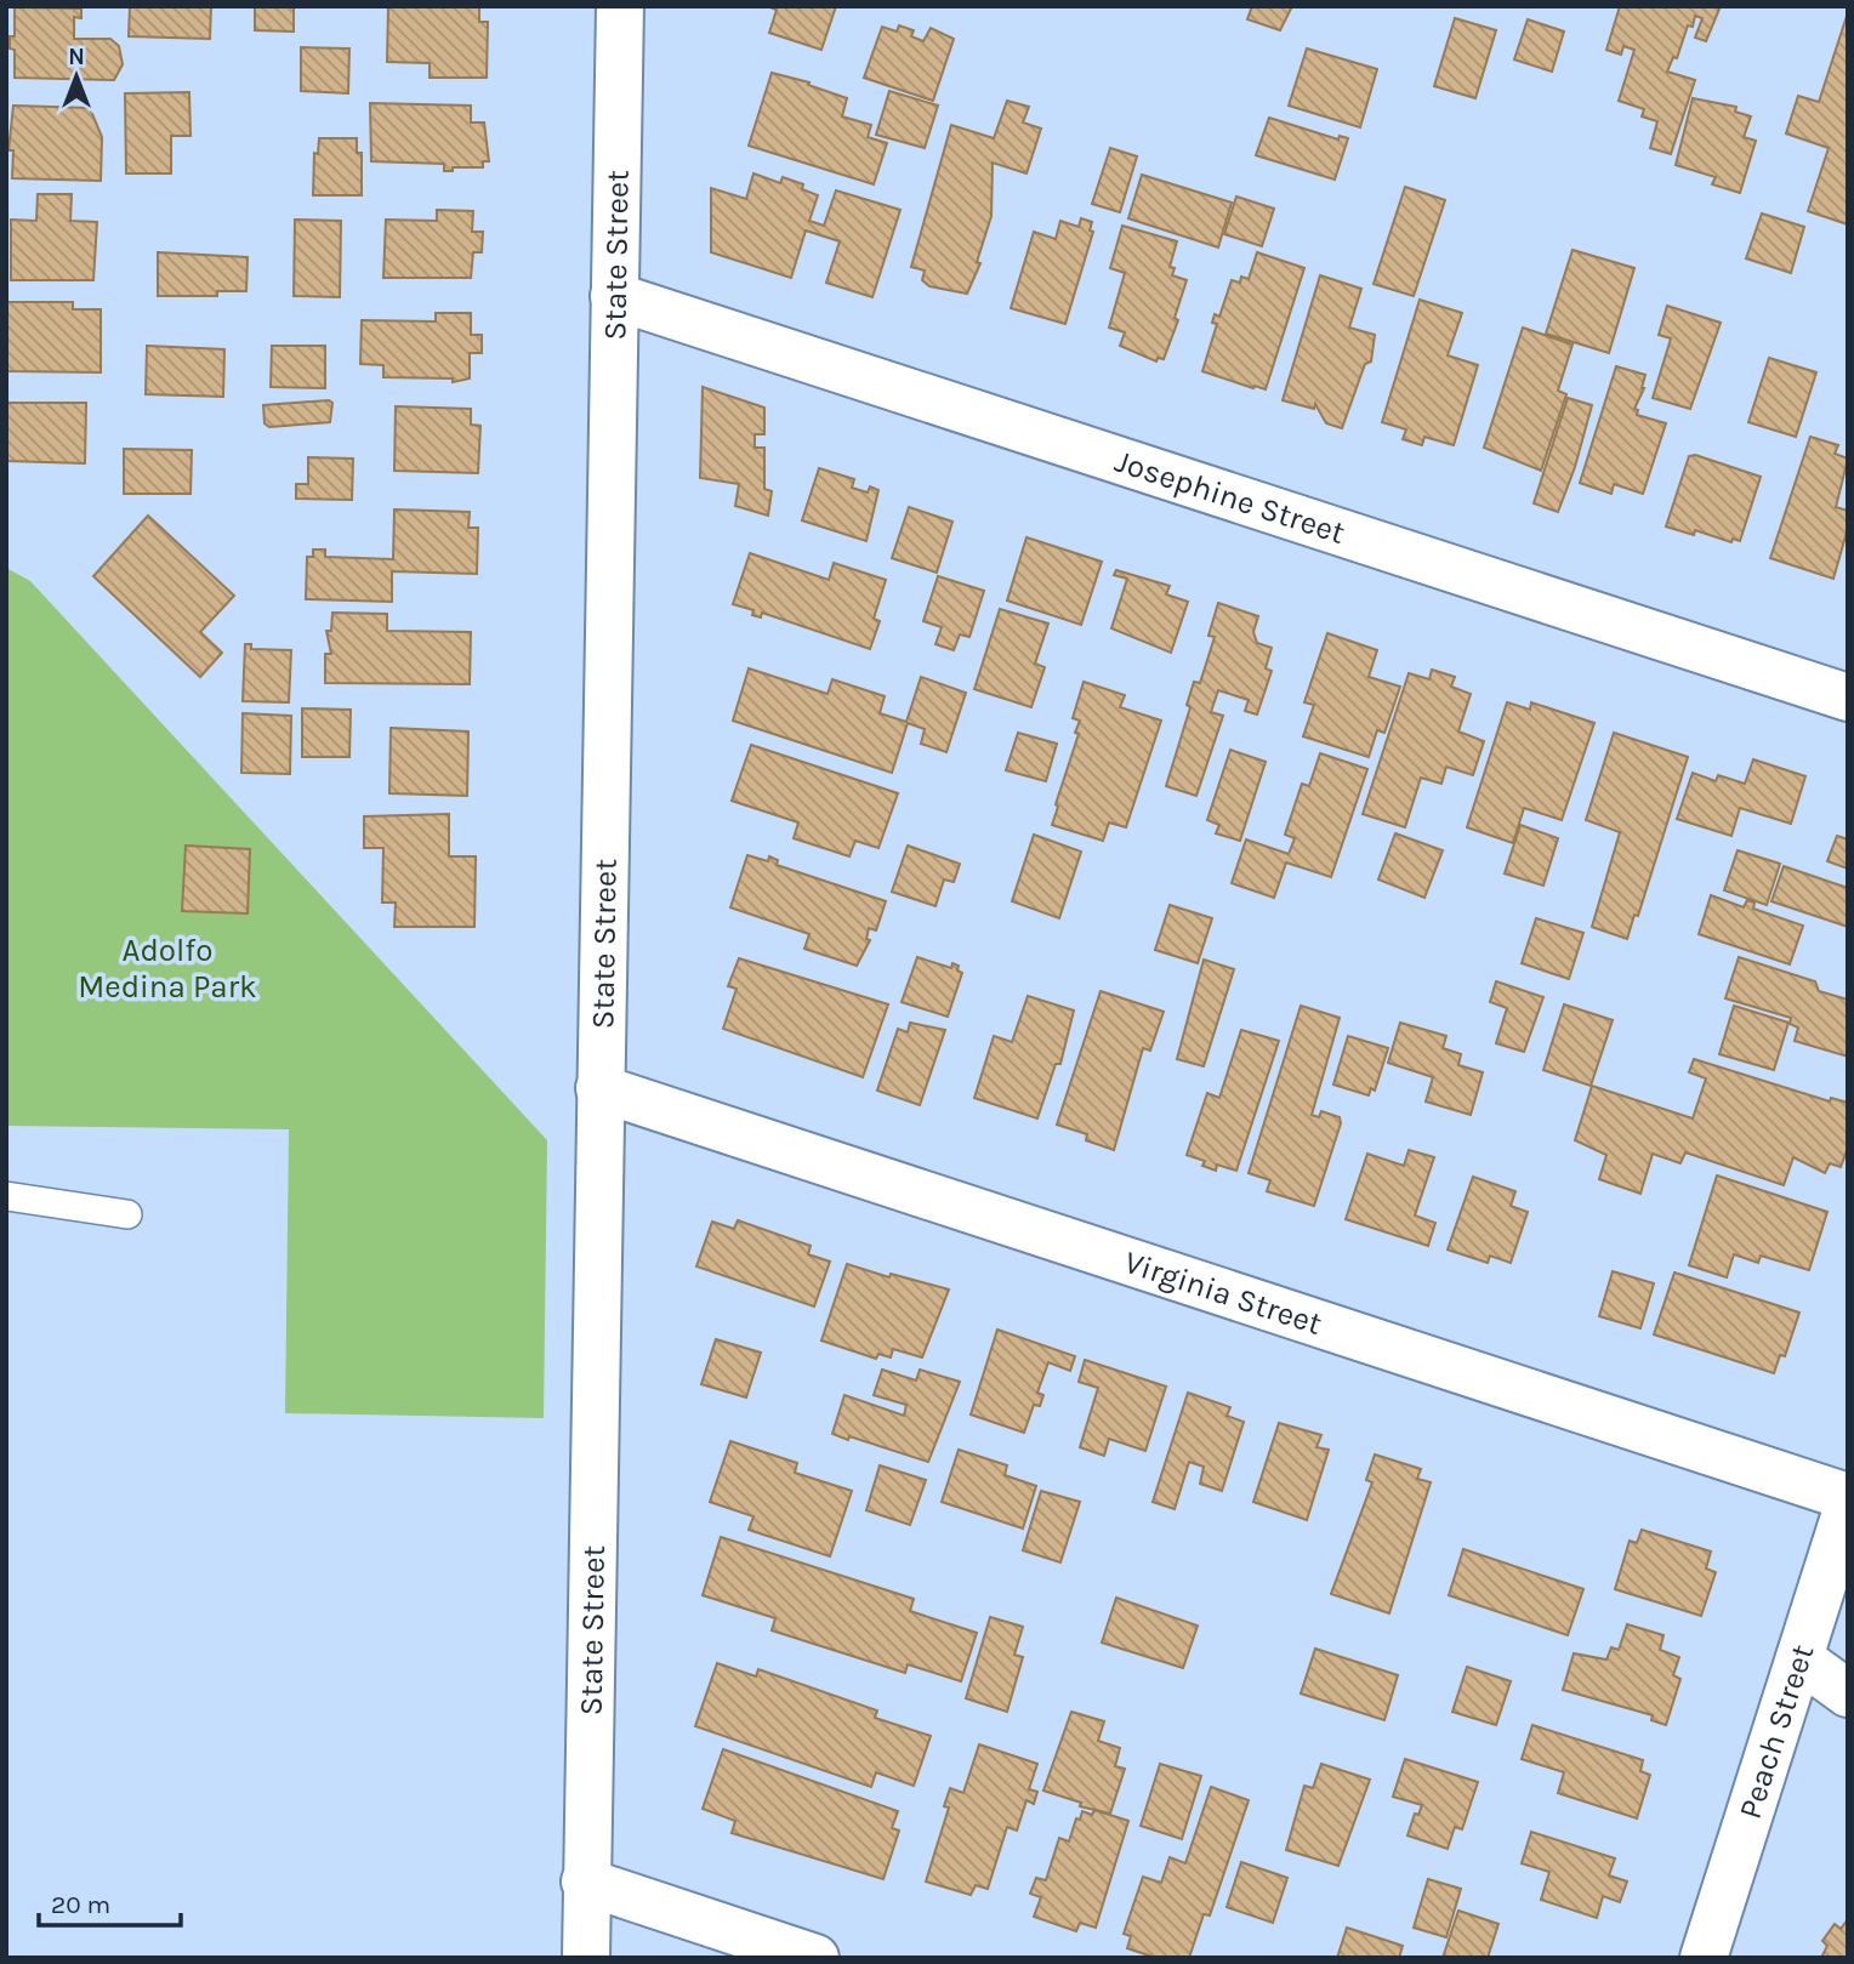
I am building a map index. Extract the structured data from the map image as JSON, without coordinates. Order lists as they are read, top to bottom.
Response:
{
  "streets": {
    "street": [
      "State Street",
      "Josephine Street",
      "Virginia Street",
      "Peach Street"
    ]
  },
  "crossings": [
    ["State Street", "Josephine Street"],
    ["State Street", "Virginia Street"]
  ],
  "parks": ["Adolfo Medina Park"],
  "scale_bar": "20 m",
  "north": "top"
}
